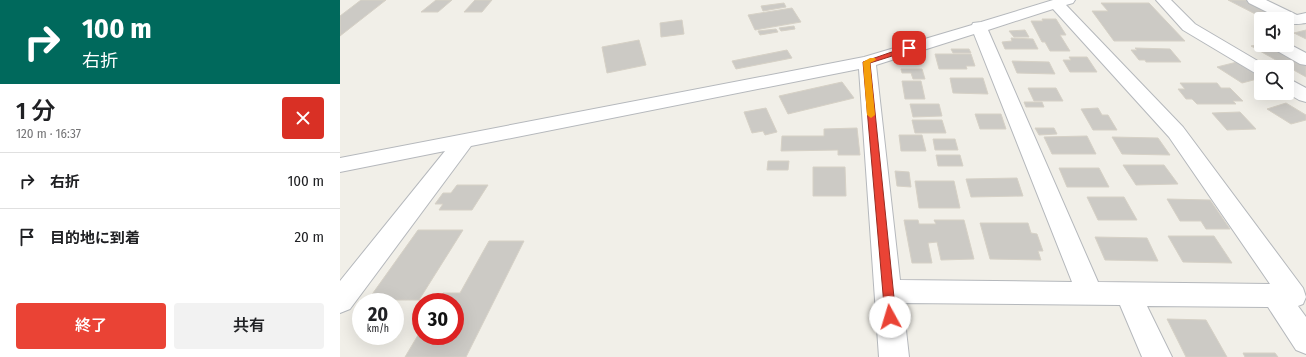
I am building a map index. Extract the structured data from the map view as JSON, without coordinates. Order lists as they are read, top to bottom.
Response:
{
  "page": {
    "turn": ["100 m", "右折"],
    "heading": ["1 分", "120 m · 16:37"],
    "list": [
      {
        "name": "右折",
        "value": "100 m"
      },
      {
        "name": "目的地に到着",
        "value": "20 m"
      }
    ],
    "speed": "20 km/h",
    "limit": "30",
    "buttons": ["終了", "共有"]
  }
}
